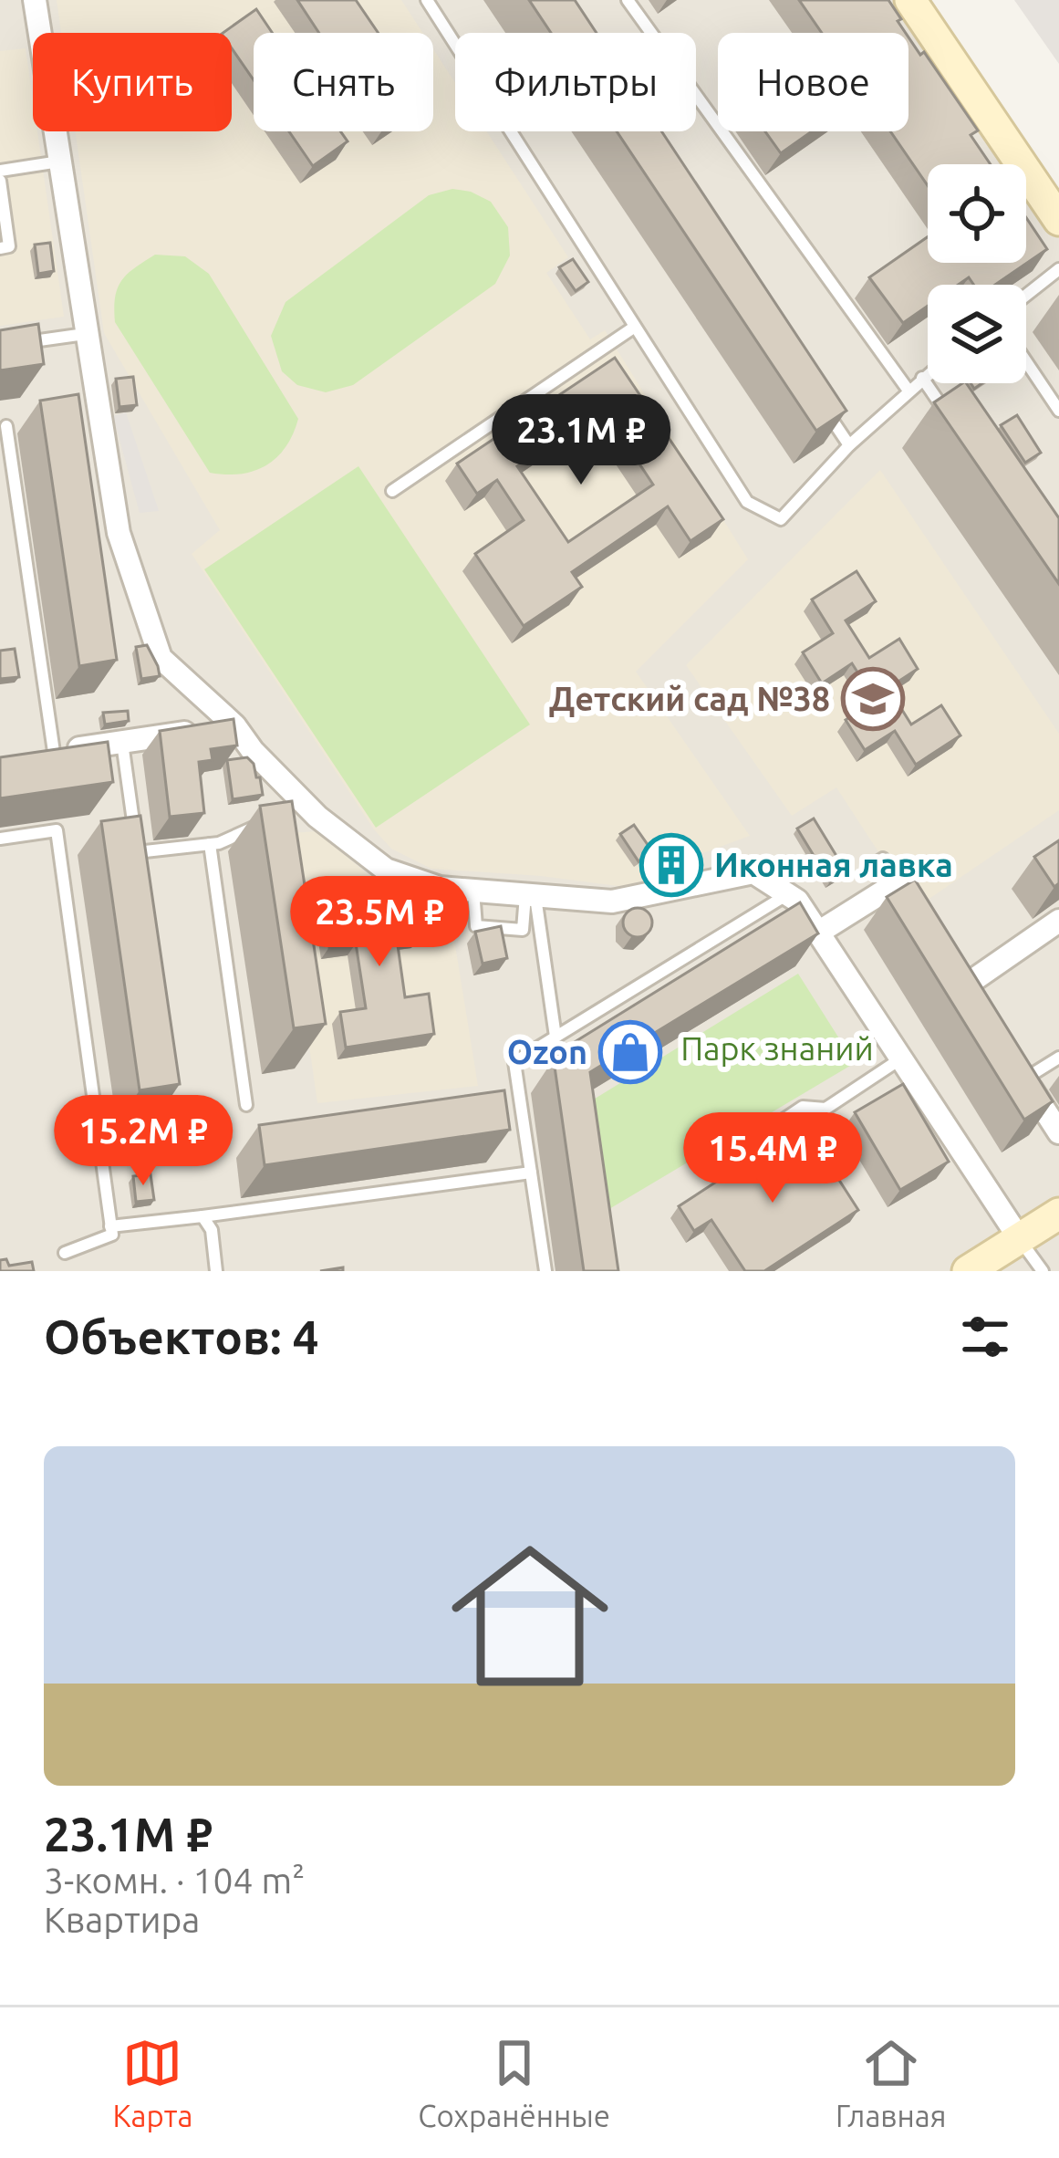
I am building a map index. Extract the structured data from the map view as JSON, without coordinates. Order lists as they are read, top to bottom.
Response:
{
  "parks": ["Парк знаний"],
  "places": {
    "school or university": ["Детский сад №38"],
    "building": ["Иконная лавка"],
    "shop": ["Ozon"]
  },
  "page": {
    "chip": [
      "Купить",
      "Снять",
      "Фильтры",
      "Новое"
    ],
    "price": [
      "23.1M ₽",
      "23.5M ₽",
      "15.2M ₽",
      "15.4M ₽"
    ],
    "heading": "Объектов: 4",
    "list": [
      {
        "name": "23.1M ₽",
        "note": "3-комн. · 104 m² · Квартира"
      }
    ],
    "tabs": ["Карта", "Сохранённые", "Главная"]
  }
}
